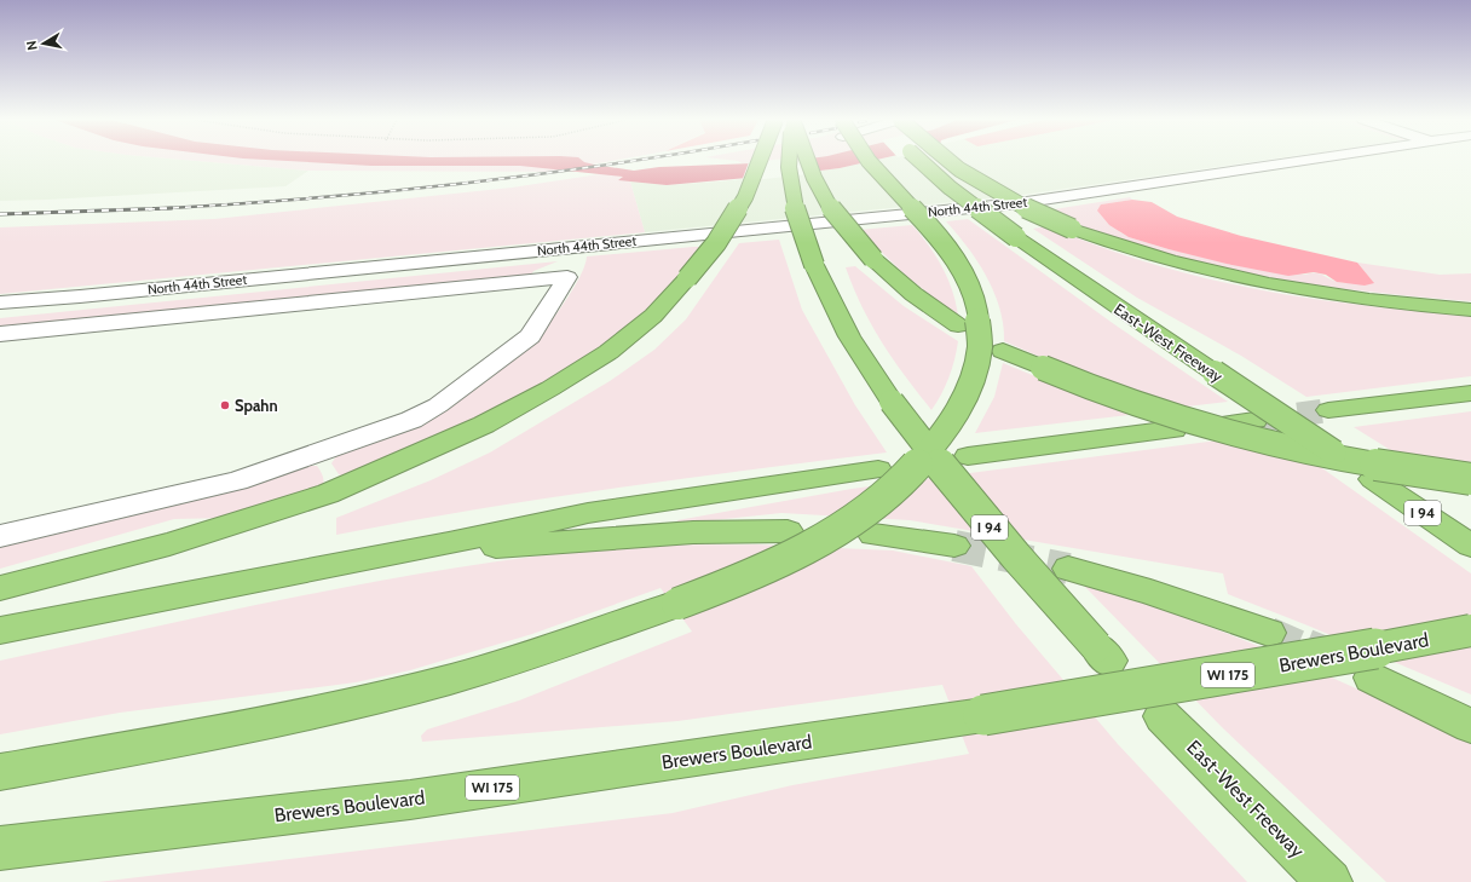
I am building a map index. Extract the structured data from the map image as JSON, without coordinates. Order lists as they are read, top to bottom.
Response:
{
  "streets": {
    "highway": [
      "East-West Freeway",
      "I 94",
      "Brewers Boulevard",
      "WI 175"
    ],
    "street": ["North 44th Street"]
  },
  "places": ["Spahn"],
  "north": "left"
}
